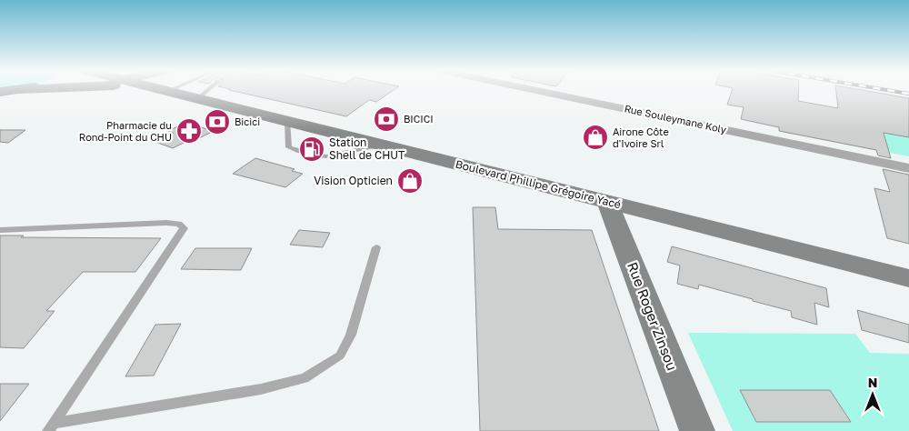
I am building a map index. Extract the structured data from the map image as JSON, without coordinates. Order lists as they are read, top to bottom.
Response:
{
  "streets": {
    "main road": ["Boulevard Phillipe Grégoire Yacé", "Rue Roger Zinsou"],
    "street": ["Rue Souleymane Koly"]
  },
  "crossings": [
    ["Boulevard Phillipe Grégoire Yacé", "Rue Roger Zinsou"]
  ],
  "places": {
    "bank": ["BICICI", "Bicici"],
    "pharmacy": ["Pharmacie du Rond-Point du CHU"],
    "shop": ["Airone Côte d'Ivoire Srl", "Vision Opticien"],
    "fuel station": ["Station Shell de CHUT"]
  },
  "north": "top"
}
